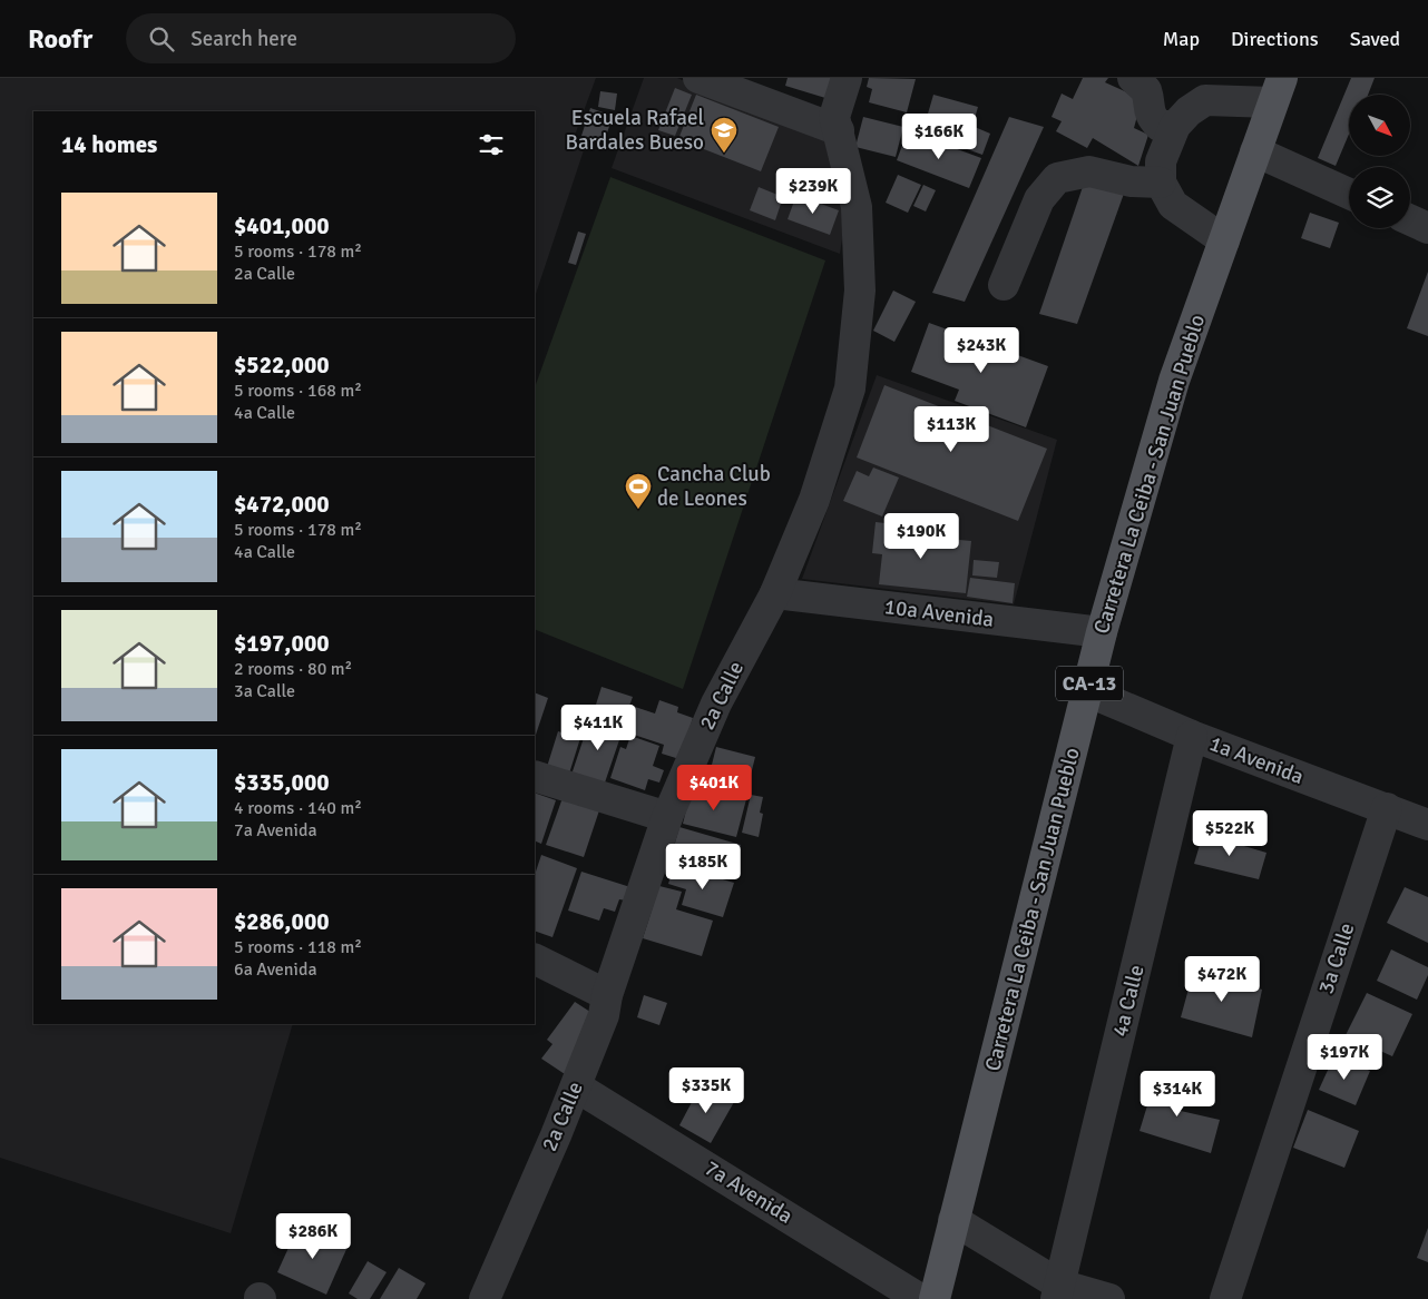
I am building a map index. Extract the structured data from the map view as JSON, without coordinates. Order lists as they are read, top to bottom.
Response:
{
  "streets": {
    "main road": ["Carretera La Ceiba - San Juan Pueblo", "CA-13"],
    "street": [
      "10a Avenida",
      "2a Calle",
      "1a Avenida",
      "3a Calle",
      "4a Calle",
      "7a Avenida"
    ]
  },
  "crossings": [
    ["Carretera La Ceiba - San Juan Pueblo", "10a Avenida"],
    ["Carretera La Ceiba - San Juan Pueblo", "1a Avenida"],
    ["10a Avenida", "2a Calle"],
    ["2a Calle", "7a Avenida"],
    ["1a Avenida", "3a Calle"],
    ["1a Avenida", "4a Calle"]
  ],
  "places": {
    "school or university": ["Escuela Rafael Bardales Bueso"],
    "sports": ["Cancha Club de Leones"]
  },
  "north": "bottom right",
  "page": {
    "header": "Roofr",
    "search": "Search here",
    "nav": ["Map", "Directions", "Saved"],
    "heading": "14 homes",
    "price": [
      "$166K",
      "$239K",
      "$243K",
      "$113K",
      "$190K",
      "$411K",
      "$401K",
      "$522K",
      "$185K",
      "$472K",
      "$197K",
      "$335K",
      "$314K",
      "$286K"
    ],
    "list": [
      {
        "name": "$401,000",
        "note": "5 rooms · 178 m² · 2a Calle"
      },
      {
        "name": "$522,000",
        "note": "5 rooms · 168 m² · 4a Calle"
      },
      {
        "name": "$472,000",
        "note": "5 rooms · 178 m² · 4a Calle"
      },
      {
        "name": "$197,000",
        "note": "2 rooms · 80 m² · 3a Calle"
      },
      {
        "name": "$335,000",
        "note": "4 rooms · 140 m² · 7a Avenida"
      },
      {
        "name": "$286,000",
        "note": "5 rooms · 118 m² · 6a Avenida"
      }
    ]
  }
}
